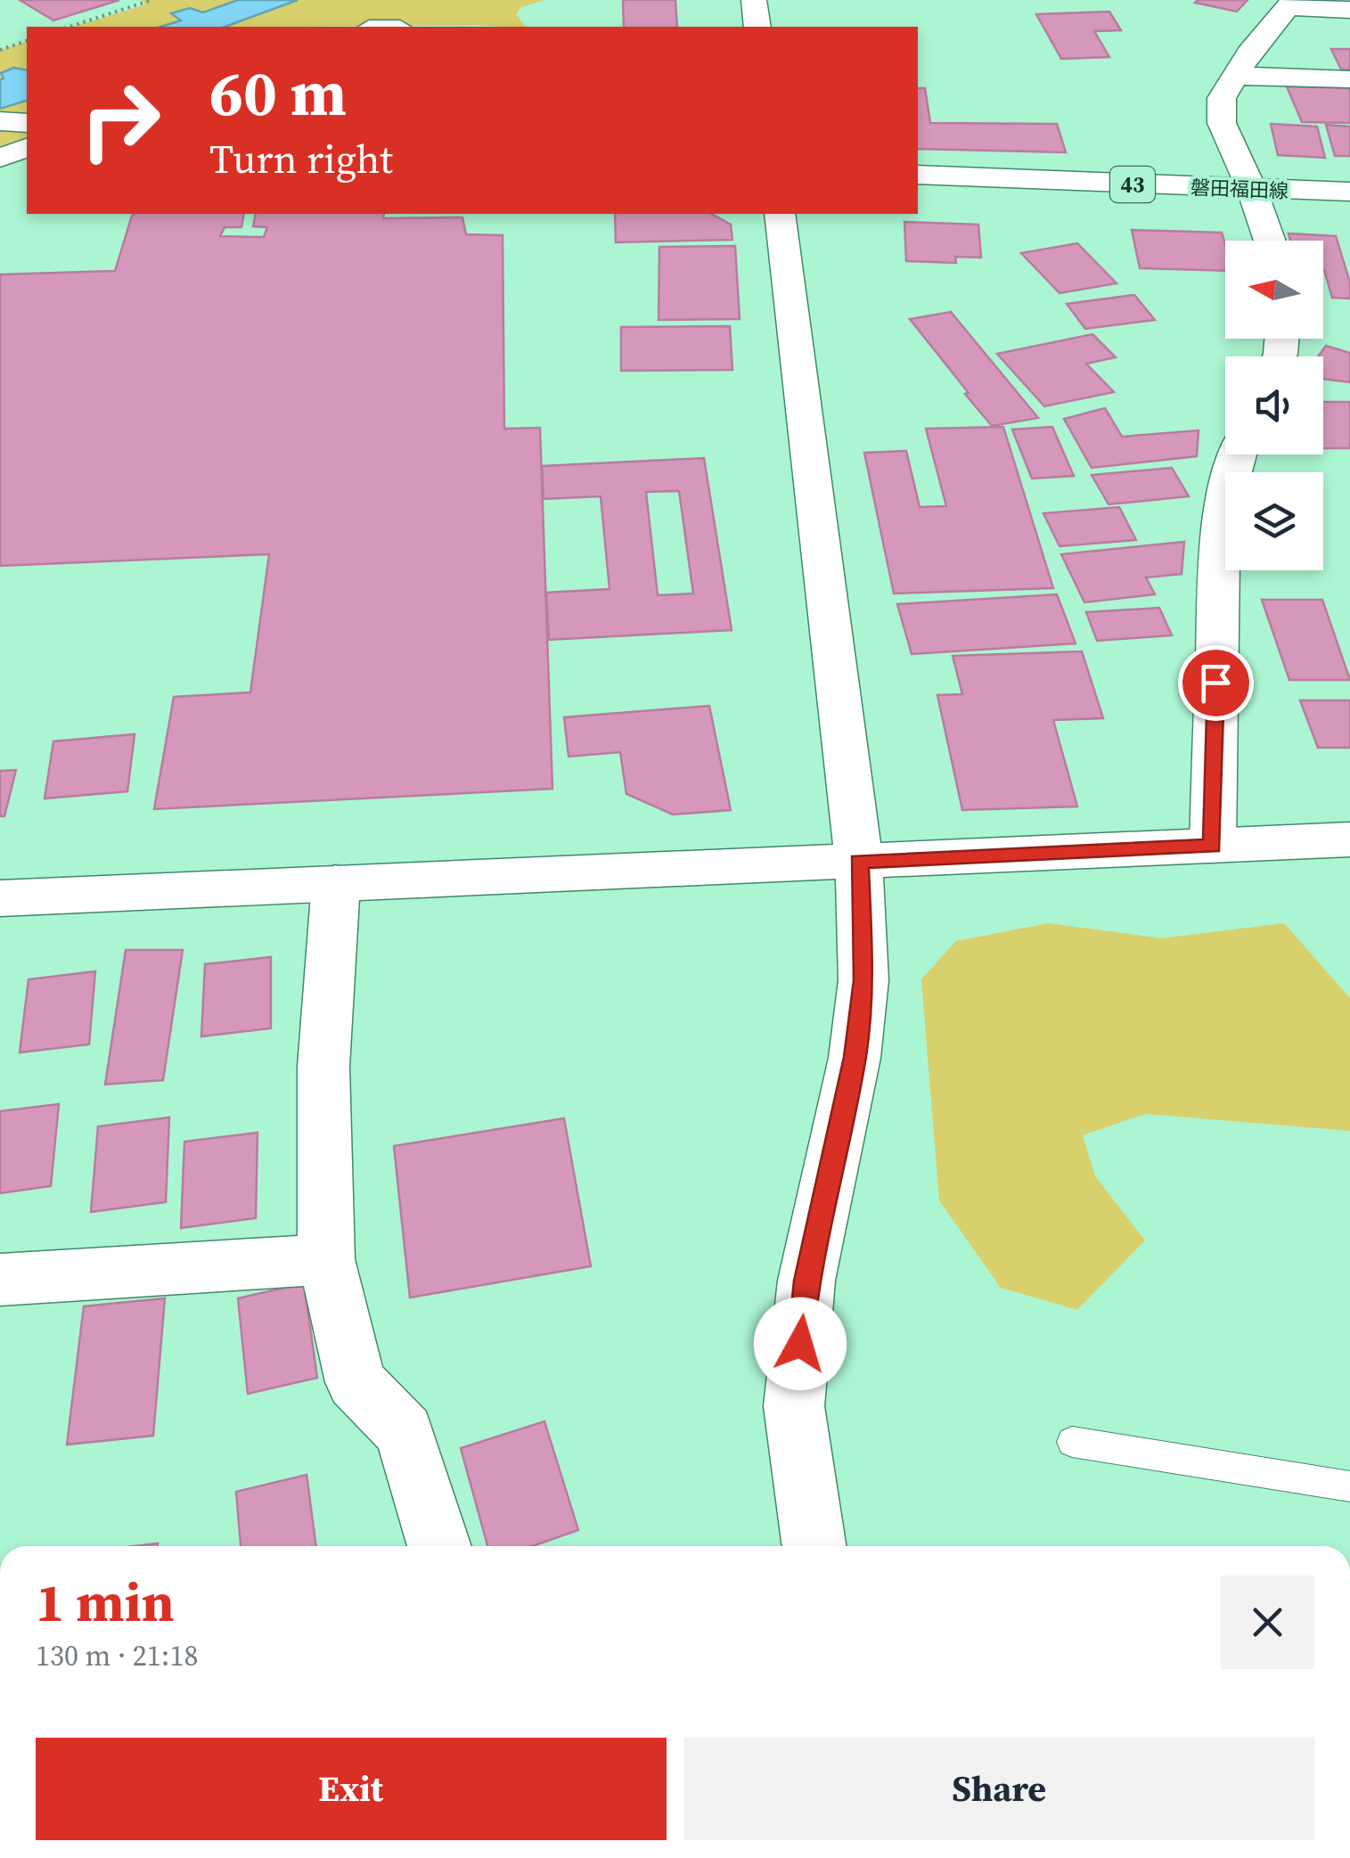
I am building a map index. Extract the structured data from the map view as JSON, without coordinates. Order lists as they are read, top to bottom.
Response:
{
  "streets": {
    "street": ["43", "磐田福田線"]
  },
  "north": "left",
  "page": {
    "turn": ["60 m", "Turn right"],
    "heading": ["1 min", "130 m · 21:18"],
    "buttons": ["Exit", "Share"]
  }
}
